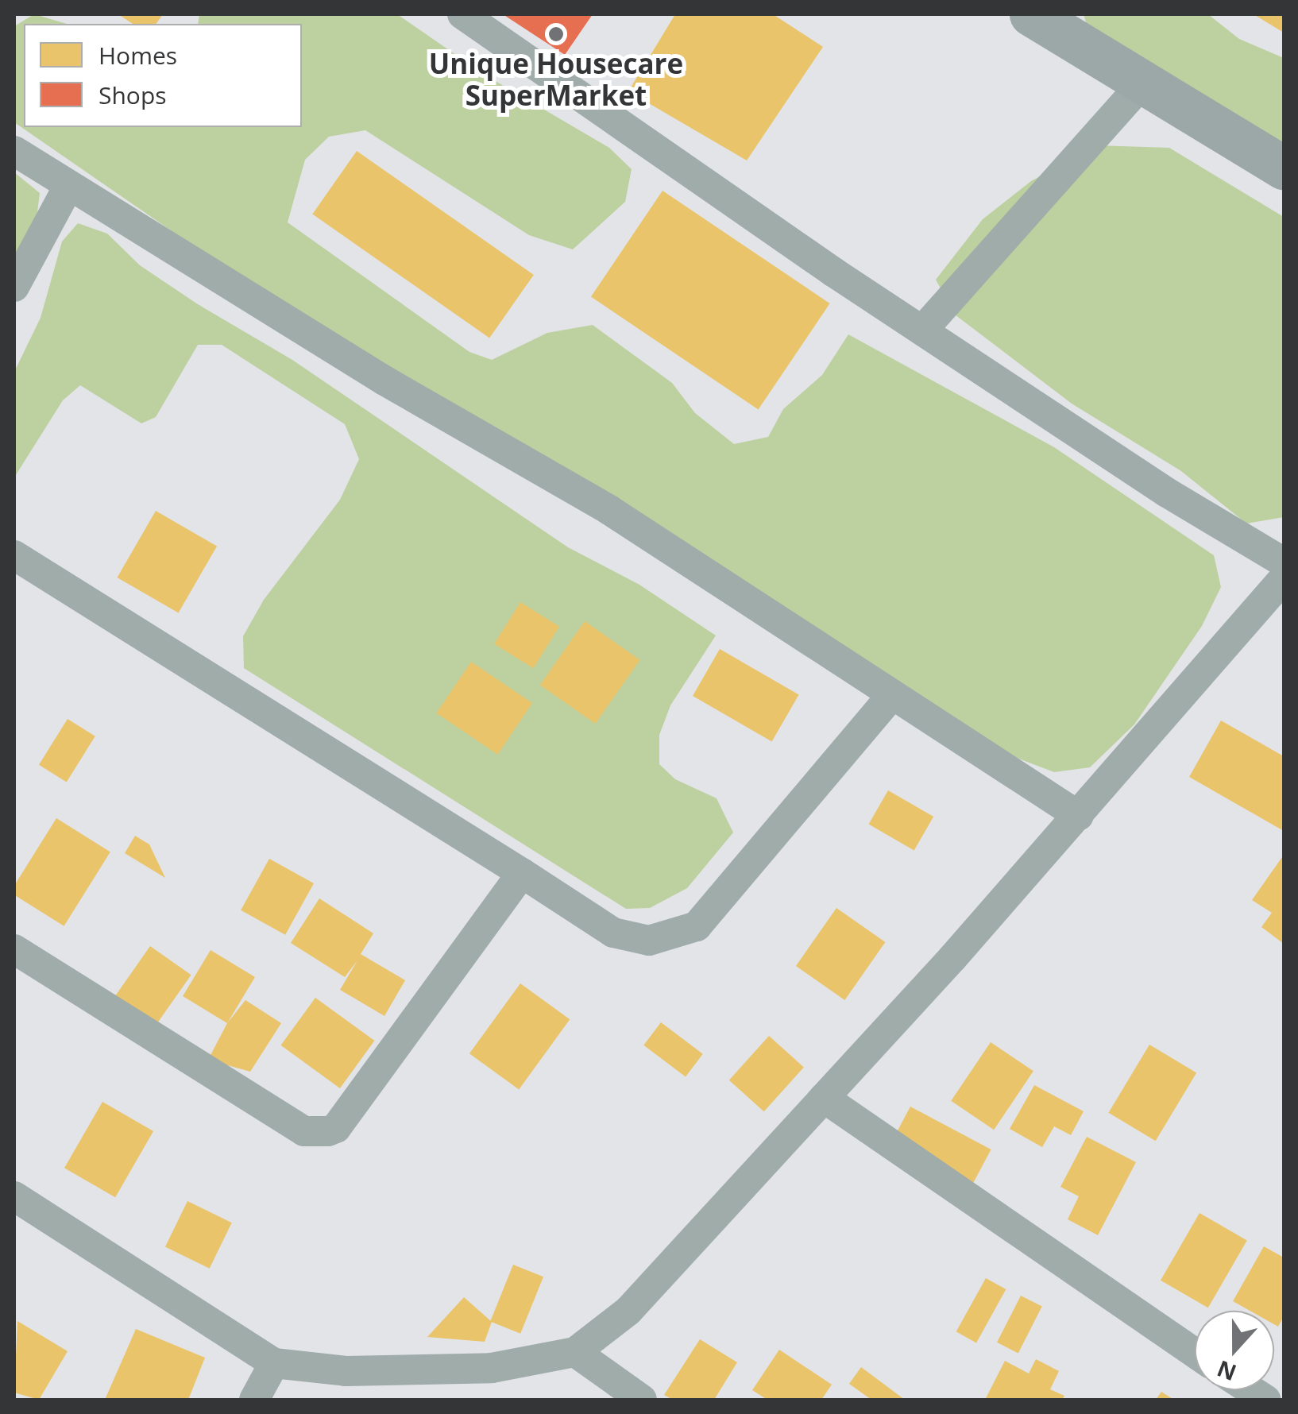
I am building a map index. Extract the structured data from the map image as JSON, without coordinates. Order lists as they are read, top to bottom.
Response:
{
  "places": ["Unique Housecare SuperMarket"],
  "legend": ["Homes", "Shops"],
  "north": "bottom"
}
